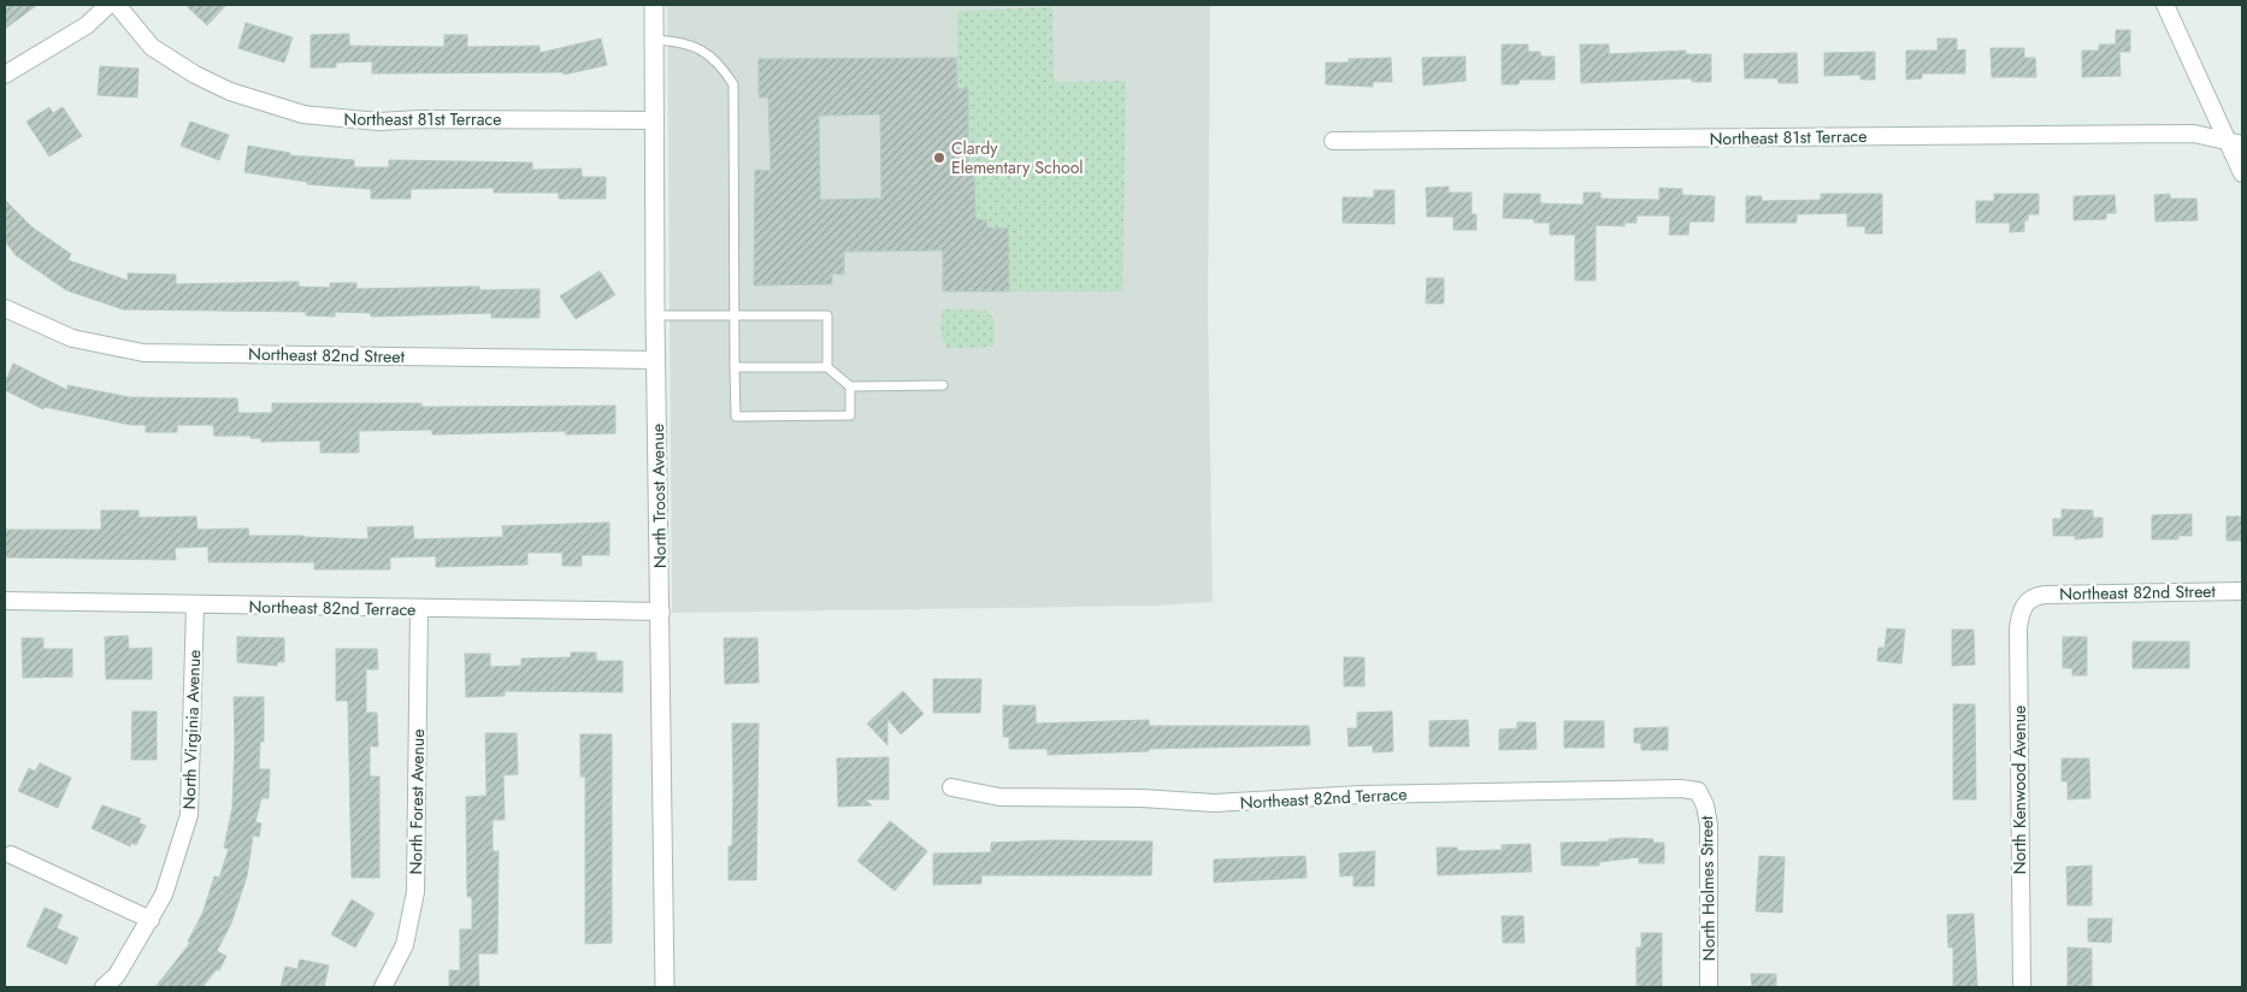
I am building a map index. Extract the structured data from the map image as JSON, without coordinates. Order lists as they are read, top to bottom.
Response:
{
  "streets": {
    "street": [
      "Northeast 81st Terrace",
      "Northeast 82nd Street",
      "North Troost Avenue",
      "Northeast 82nd Terrace",
      "North Virginia Avenue",
      "North Kenwood Avenue",
      "North Forest Avenue",
      "North Holmes Street"
    ]
  },
  "crossings": [
    ["Northeast 81st Terrace", "North Troost Avenue"],
    ["Northeast 82nd Street", "North Troost Avenue"],
    ["Northeast 82nd Street", "North Kenwood Avenue"],
    ["North Troost Avenue", "Northeast 82nd Terrace"],
    ["Northeast 82nd Terrace", "North Virginia Avenue"],
    ["Northeast 82nd Terrace", "North Forest Avenue"],
    ["Northeast 82nd Terrace", "North Holmes Street"]
  ],
  "places": ["Clardy Elementary School"]
}
